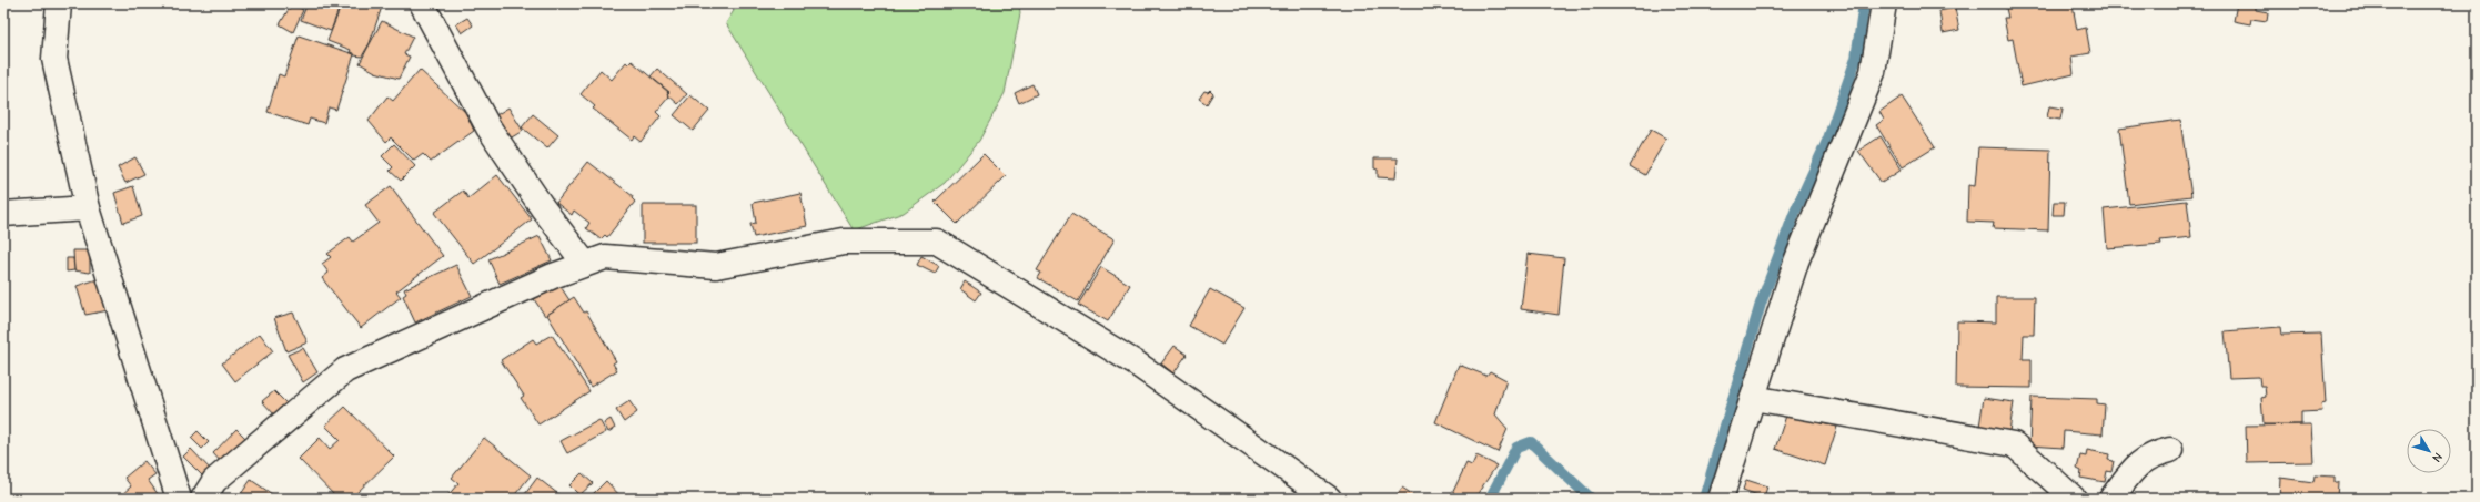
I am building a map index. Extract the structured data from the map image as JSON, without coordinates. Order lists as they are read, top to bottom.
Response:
{
  "north": "bottom right"
}
